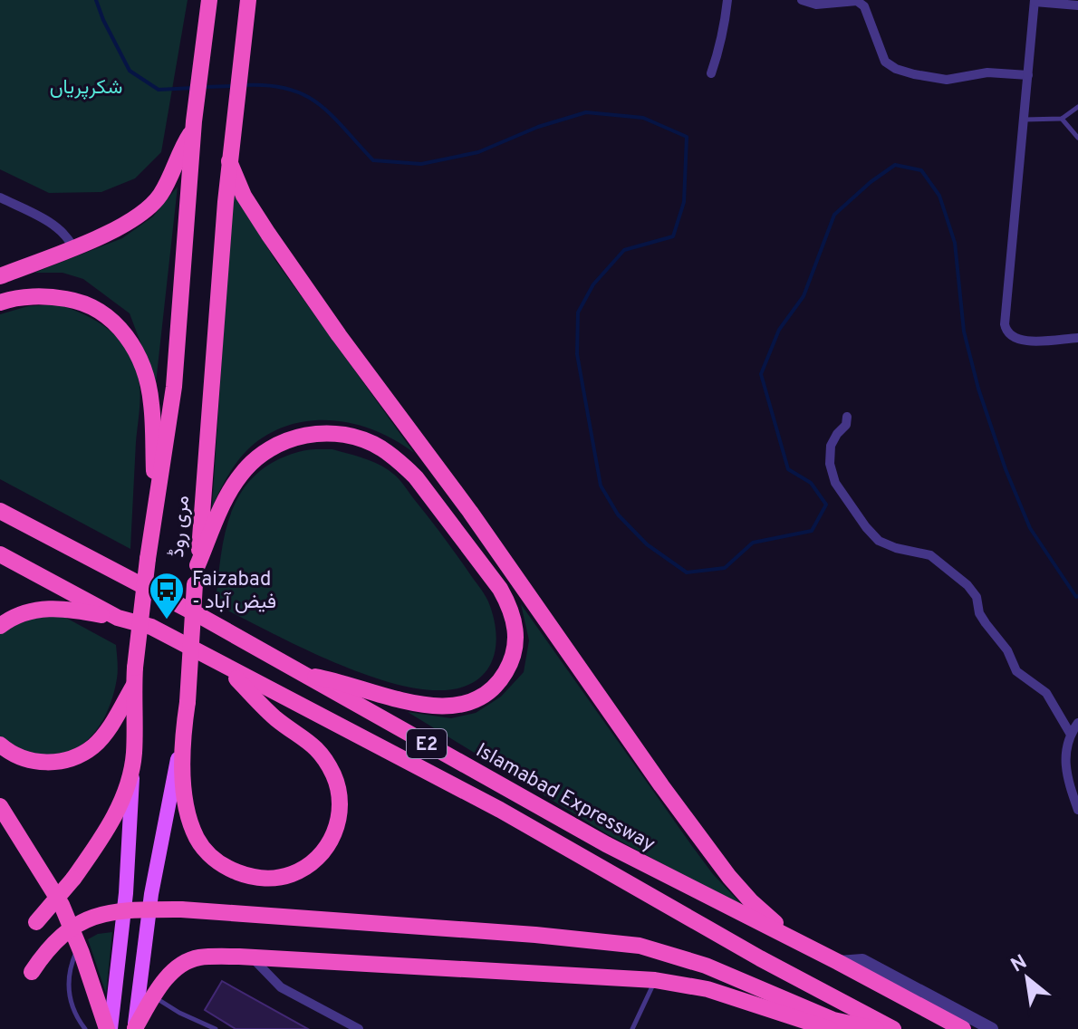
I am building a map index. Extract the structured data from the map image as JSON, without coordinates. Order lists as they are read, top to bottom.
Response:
{
  "streets": {
    "highway": ["مری روڈ", "E2", "Islamabad Expressway"]
  },
  "parks": ["شکرپریاں"],
  "places": {
    "bus stop": ["Faizabad - فیض آباد"]
  },
  "north": "top left"
}
